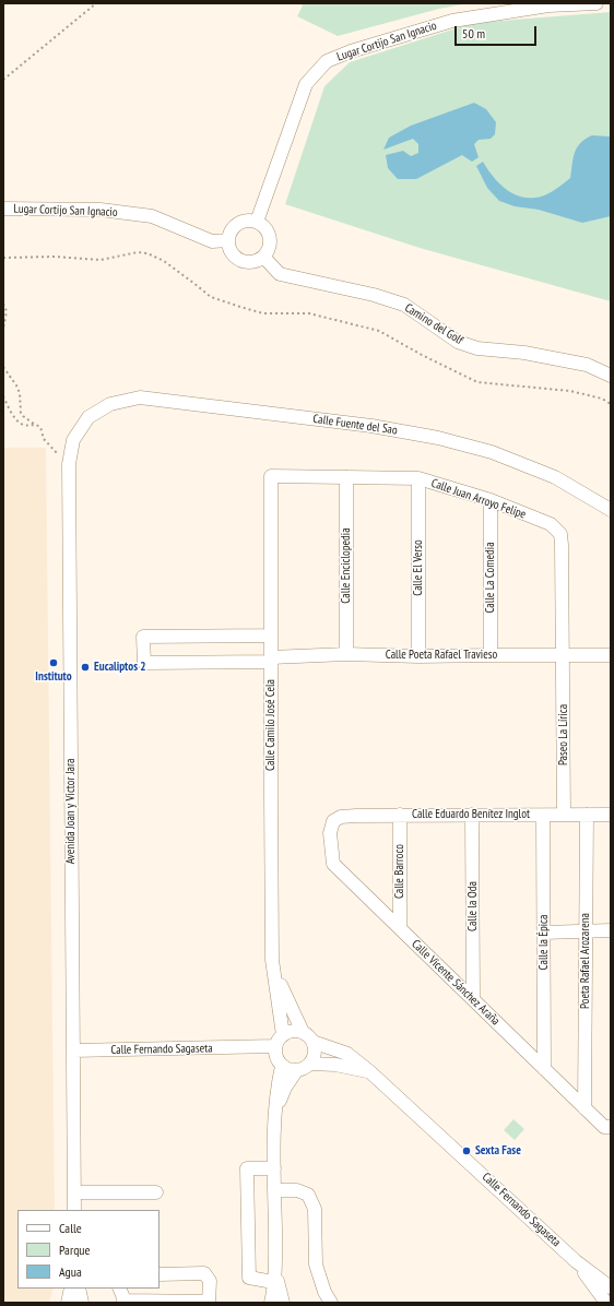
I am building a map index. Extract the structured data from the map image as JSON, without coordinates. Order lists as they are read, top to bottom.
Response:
{
  "streets": {
    "street": [
      "Lugar Cortijo San Ignacio",
      "Camino del Golf",
      "Calle Fuente del Sao",
      "Calle Juan Arroyo Felipe",
      "Calle Enciclopedia",
      "Calle El Verso",
      "Calle La Comedia",
      "Calle Poeta Rafael Travieso",
      "Calle Camilo José Cela",
      "Paseo La Lírica",
      "Avenida Joan y Victor Jara",
      "Calle Eduardo Benítez Inglot",
      "Calle Barroco",
      "Calle la Oda",
      "Calle la Épica",
      "Poeta Rafael Arozarena",
      "Calle Vicente Sánchez Araña",
      "Calle Fernando Sagaseta"
    ]
  },
  "crossings": [
    ["Lugar Cortijo San Ignacio", "Camino del Golf"],
    ["Calle Fuente del Sao", "Avenida Joan y Victor Jara"],
    ["Calle Juan Arroyo Felipe", "Calle Enciclopedia"],
    ["Calle Juan Arroyo Felipe", "Calle El Verso"],
    ["Calle Juan Arroyo Felipe", "Calle La Comedia"],
    ["Calle Juan Arroyo Felipe", "Calle Poeta Rafael Travieso"],
    ["Calle Juan Arroyo Felipe", "Calle Camilo José Cela"],
    ["Calle Juan Arroyo Felipe", "Paseo La Lírica"],
    ["Calle Enciclopedia", "Calle Poeta Rafael Travieso"],
    ["Calle El Verso", "Calle Poeta Rafael Travieso"],
    ["Calle La Comedia", "Calle Poeta Rafael Travieso"],
    ["Calle Poeta Rafael Travieso", "Calle Camilo José Cela"],
    ["Calle Poeta Rafael Travieso", "Paseo La Lírica"],
    ["Calle Camilo José Cela", "Calle Fernando Sagaseta"],
    ["Paseo La Lírica", "Calle Eduardo Benítez Inglot"],
    ["Avenida Joan y Victor Jara", "Calle Fernando Sagaseta"],
    ["Calle Eduardo Benítez Inglot", "Calle Barroco"],
    ["Calle Eduardo Benítez Inglot", "Calle la Oda"],
    ["Calle Eduardo Benítez Inglot", "Calle la Épica"],
    ["Calle Eduardo Benítez Inglot", "Poeta Rafael Arozarena"],
    ["Calle Eduardo Benítez Inglot", "Calle Vicente Sánchez Araña"],
    ["Calle Barroco", "Calle Vicente Sánchez Araña"],
    ["Calle la Oda", "Calle Vicente Sánchez Araña"],
    ["Calle la Épica", "Calle Vicente Sánchez Araña"],
    ["Poeta Rafael Arozarena", "Calle Vicente Sánchez Araña"]
  ],
  "places": ["Instituto", "Eucaliptos 2", "Sexta Fase"],
  "legend": ["Calle", "Parque", "Agua"],
  "scale_bar": "50 m"
}
